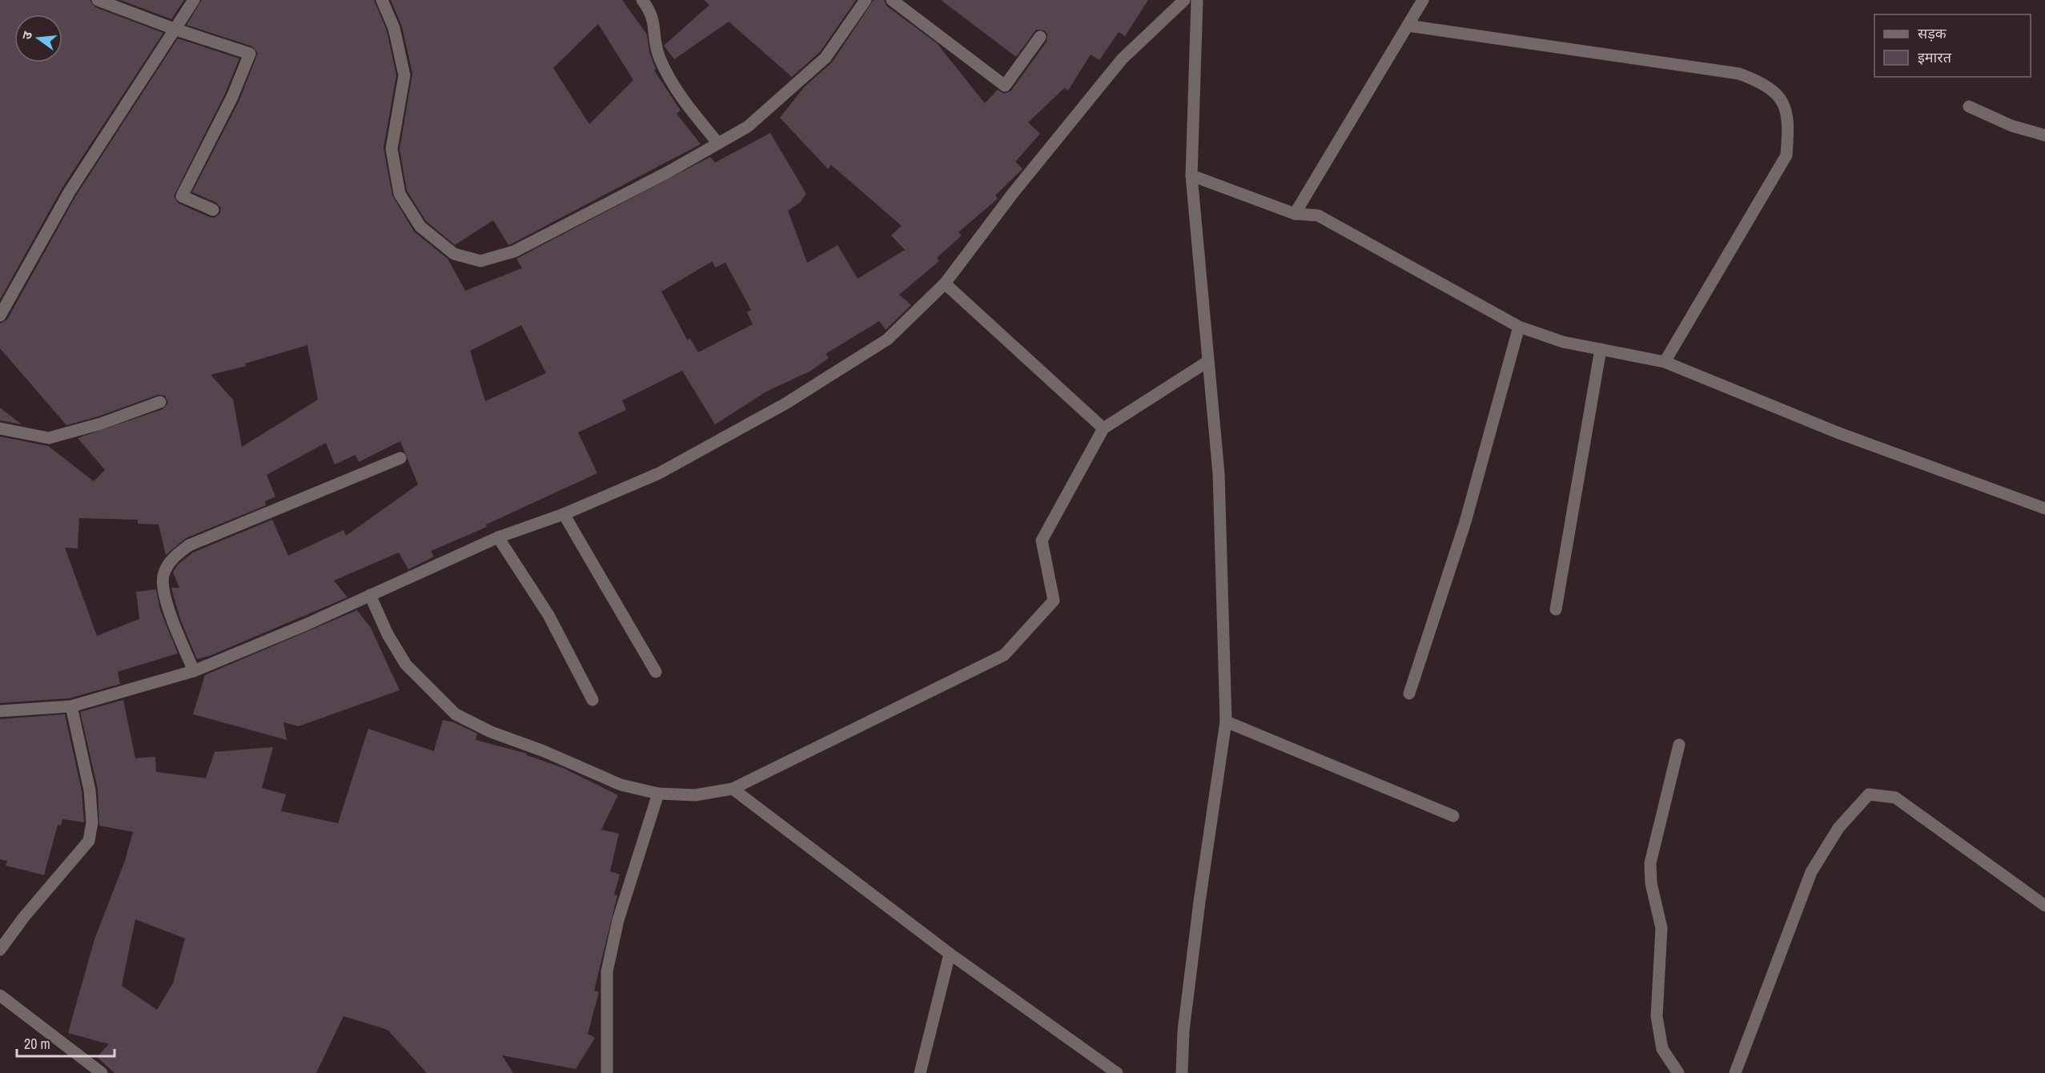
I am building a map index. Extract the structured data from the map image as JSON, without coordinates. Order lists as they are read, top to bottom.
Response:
{
  "legend": ["सड़क", "इमारत"],
  "scale_bar": "20 m",
  "north": "left"
}
